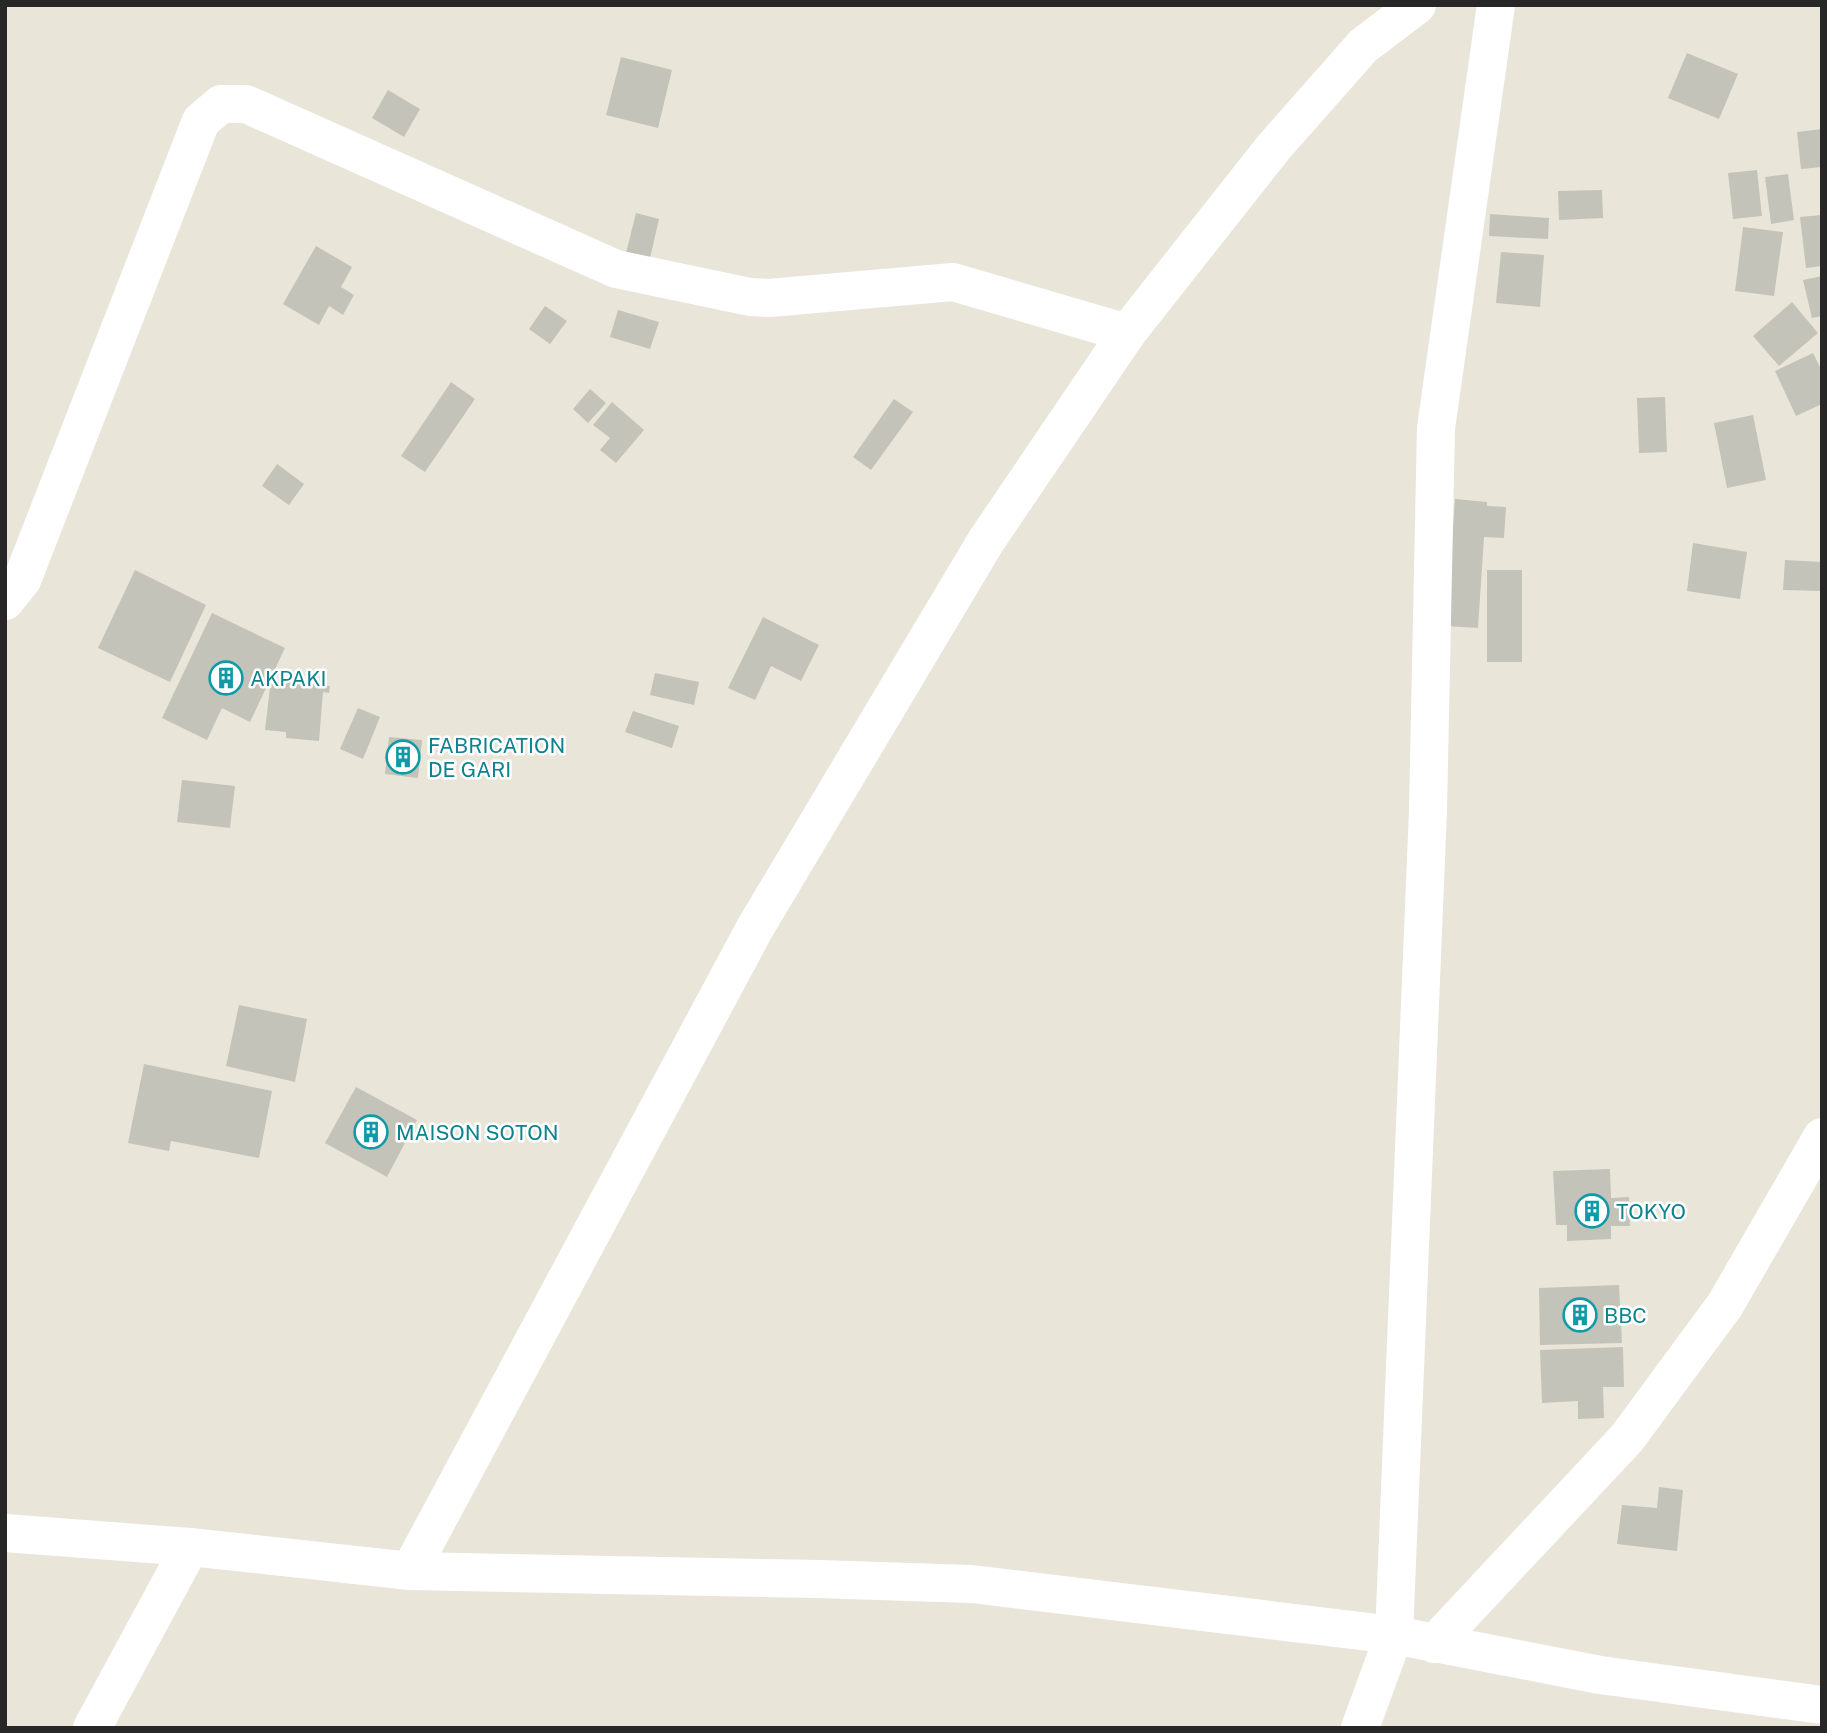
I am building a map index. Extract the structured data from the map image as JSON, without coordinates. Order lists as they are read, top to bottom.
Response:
{
  "places": {
    "building": [
      "AKPAKI",
      "FABRICATION DE GARI",
      "MAISON SOTON",
      "TOKYO",
      "BBC"
    ]
  }
}
